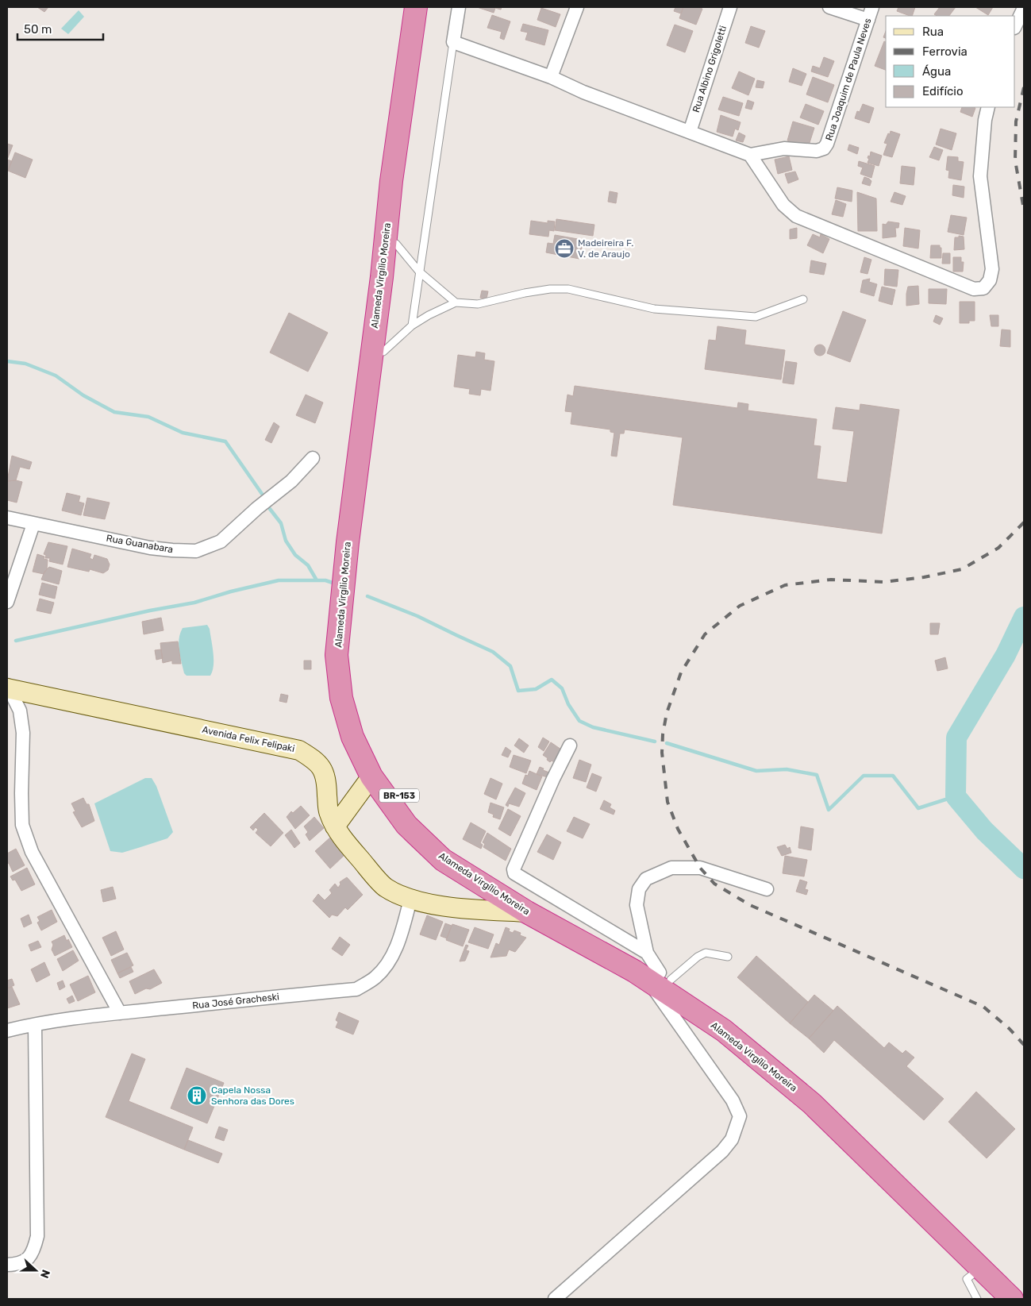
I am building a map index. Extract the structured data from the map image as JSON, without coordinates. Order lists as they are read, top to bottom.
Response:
{
  "streets": {
    "highway": ["Alameda Virgílio Moreira", "BR-153"],
    "street": [
      "Rua Albino Grigoletti",
      "Rua Joaquim de Paula Neves",
      "Rua Guanabara",
      "Avenida Felix Felipaki",
      "Rua José Gracheski"
    ]
  },
  "crossings": [
    ["Alameda Virgílio Moreira", "Avenida Felix Felipaki"],
    ["Avenida Felix Felipaki", "Rua José Gracheski"]
  ],
  "places": {
    "office": ["Madeireira F. V. de Araujo"],
    "building": ["Capela Nossa Senhora das Dores"]
  },
  "legend": [
    "Rua",
    "Ferrovia",
    "Água",
    "Edifício"
  ],
  "scale_bar": "50 m",
  "north": "right"
}
